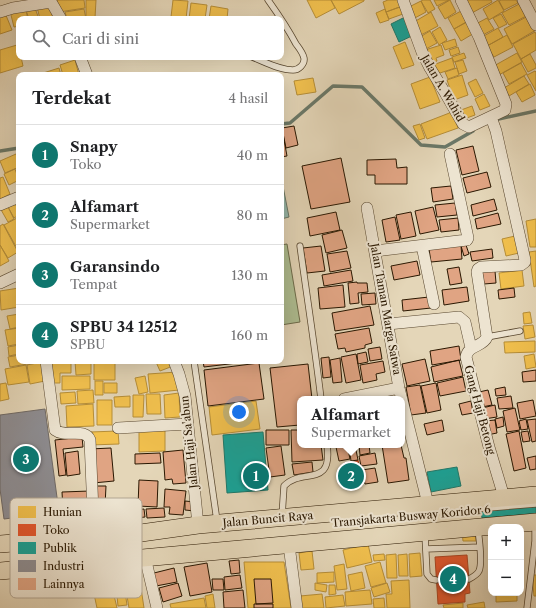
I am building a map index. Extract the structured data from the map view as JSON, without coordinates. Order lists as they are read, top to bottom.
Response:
{
  "streets": {
    "main road": ["Jalan Buncit Raya"],
    "street": [
      "Jalan A. Wahid",
      "Jalan Taman Marga Satwa",
      "Gang Haji Betong",
      "Jalan Haji Sa'abun"
    ],
    "lane": ["Transjakarta Busway Koridor 6"]
  },
  "crossings": [
    ["Jalan Taman Marga Satwa", "Jalan Buncit Raya"],
    ["Gang Haji Betong", "Jalan Buncit Raya"],
    ["Jalan Haji Sa'abun", "Jalan Buncit Raya"]
  ],
  "legend": [
    "Hunian",
    "Toko",
    "Publik",
    "Industri",
    "Lainnya"
  ],
  "page": {
    "search": "Cari di sini",
    "heading": ["Terdekat", "4 hasil"],
    "list": [
      {
        "mark": "1",
        "name": "Snapy",
        "note": "Toko",
        "value": "40 m"
      },
      {
        "mark": "2",
        "name": "Alfamart",
        "note": "Supermarket",
        "value": "80 m"
      },
      {
        "mark": "3",
        "name": "Garansindo",
        "note": "Tempat",
        "value": "130 m"
      },
      {
        "mark": "4",
        "name": "SPBU 34 12512",
        "note": "SPBU",
        "value": "160 m"
      }
    ],
    "popup": ["Alfamart", "Supermarket"],
    "pins": [
      "3",
      "1",
      "2",
      "4"
    ],
    "map_buttons": ["+", "−"]
  }
}
